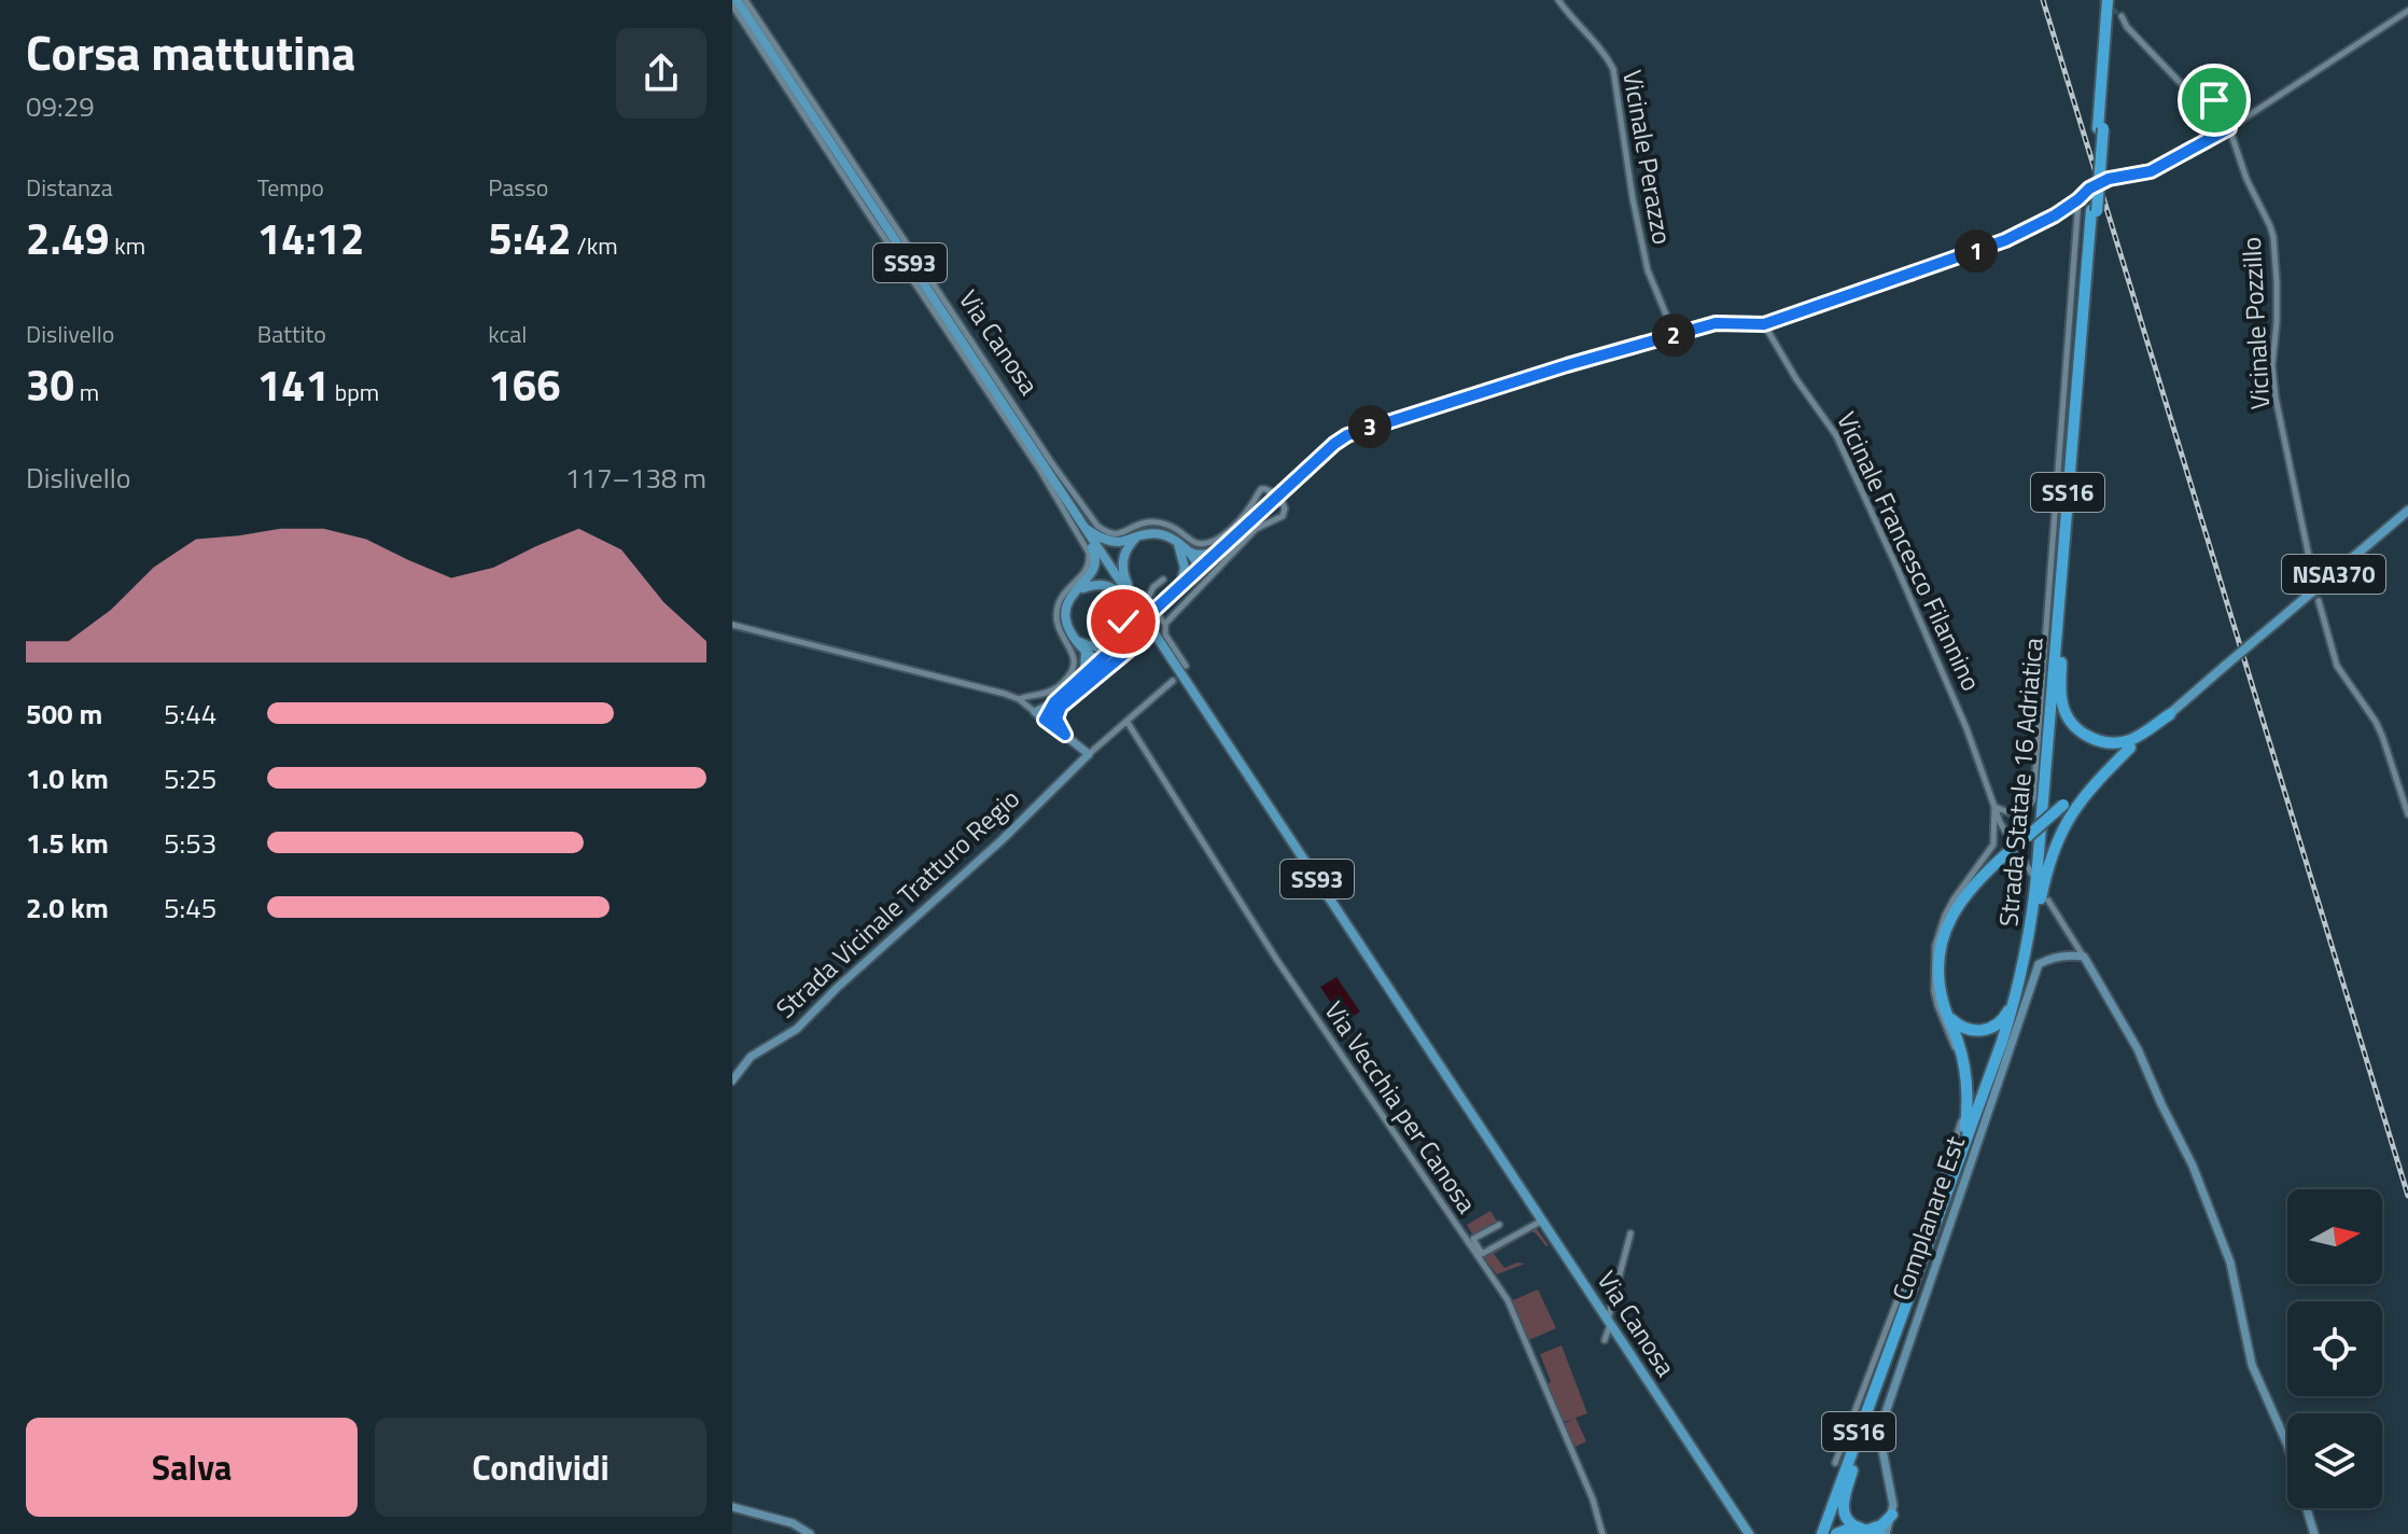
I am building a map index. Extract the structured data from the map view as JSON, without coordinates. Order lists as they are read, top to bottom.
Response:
{
  "streets": {
    "highway": ["SS16", "Strada Statale 16 Adriatica"],
    "main road": ["SS93", "Via Canosa", "NSA370"],
    "street": [
      "Vicinale Perazzo",
      "Vicinale Pozzillo",
      "Vicinale Francesco Filannino",
      "Strada Vicinale Tratturo Regio",
      "Via Vecchia per Canosa",
      "Complanare Est"
    ]
  },
  "crossings": [
    ["SS93", "Via Canosa"],
    ["SS16", "Vicinale Francesco Filannino"],
    ["SS16", "NSA370"],
    ["SS16", "Strada Statale 16 Adriatica"]
  ],
  "north": "right",
  "page": {
    "heading": ["Corsa mattutina", "09:29"],
    "stats": [
      ["Distanza", "2.49 km"],
      ["Tempo", "14:12"],
      ["Passo", "5:42 /km"],
      ["Dislivello", "30 m"],
      ["Battito", "141 bpm"],
      ["kcal", "166"]
    ],
    "pins": ["1", "2", "3"],
    "chart": ["Dislivello", "117–138 m"],
    "list": [
      {
        "name": "500 m",
        "note": "5:44"
      },
      {
        "name": "1.0 km",
        "note": "5:25"
      },
      {
        "name": "1.5 km",
        "note": "5:53"
      },
      {
        "name": "2.0 km",
        "note": "5:45"
      }
    ],
    "buttons": ["Salva", "Condividi"]
  }
}
